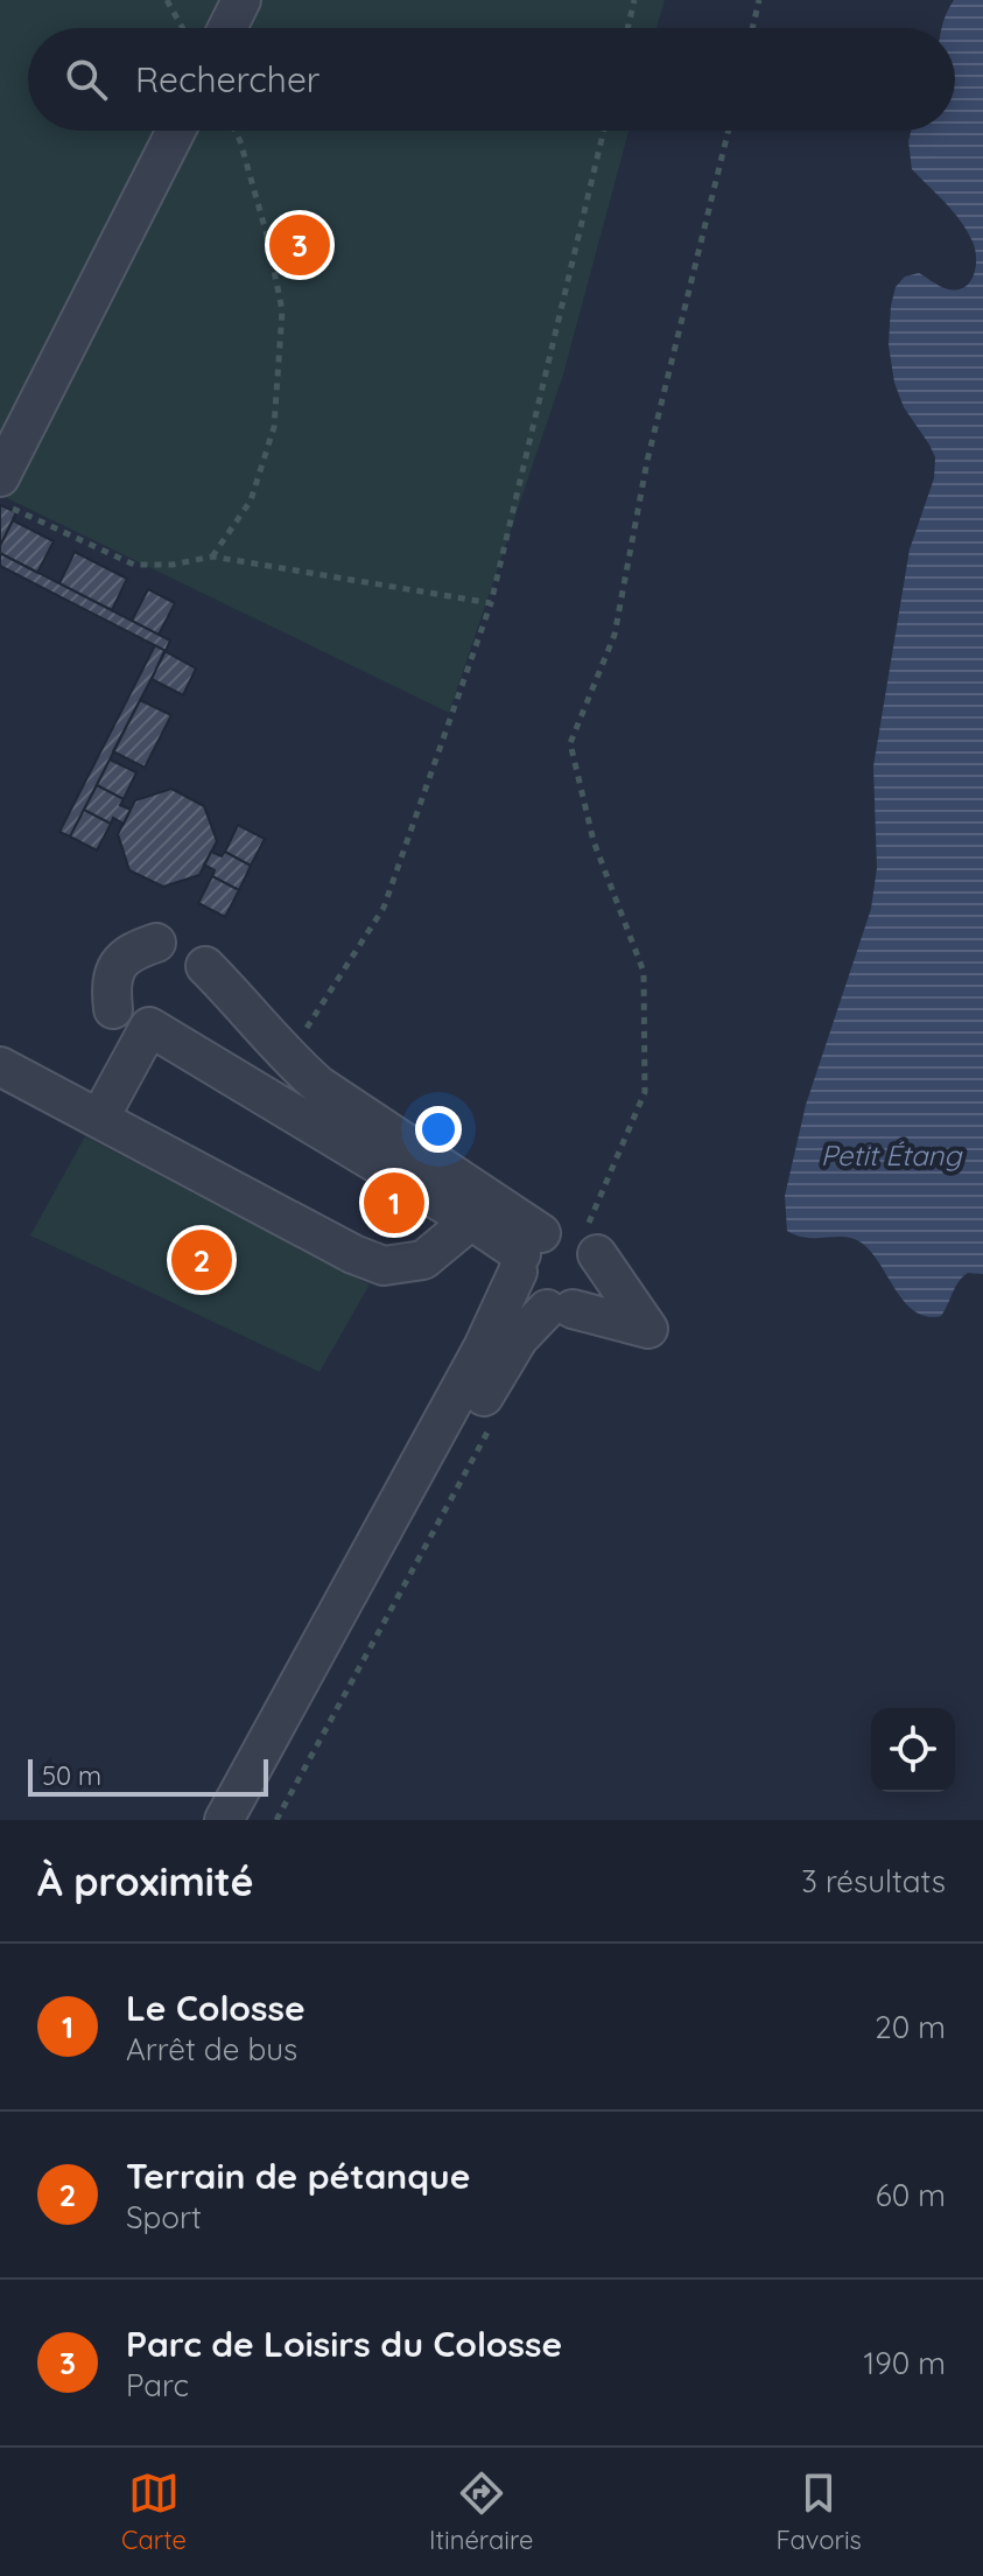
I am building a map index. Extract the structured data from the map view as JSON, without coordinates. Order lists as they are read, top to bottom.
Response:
{
  "water": ["Petit Étang"],
  "scale_bar": "50 m",
  "page": {
    "search": "Rechercher",
    "pins": ["3", "1", "2"],
    "scale": "50 m",
    "heading": ["À proximité", "3 résultats"],
    "list": [
      {
        "mark": "1",
        "name": "Le Colosse",
        "note": "Arrêt de bus",
        "value": "20 m"
      },
      {
        "mark": "2",
        "name": "Terrain de pétanque",
        "note": "Sport",
        "value": "60 m"
      },
      {
        "mark": "3",
        "name": "Parc de Loisirs du Colosse",
        "note": "Parc",
        "value": "190 m"
      }
    ],
    "nav": ["Carte", "Itinéraire", "Favoris"]
  }
}
